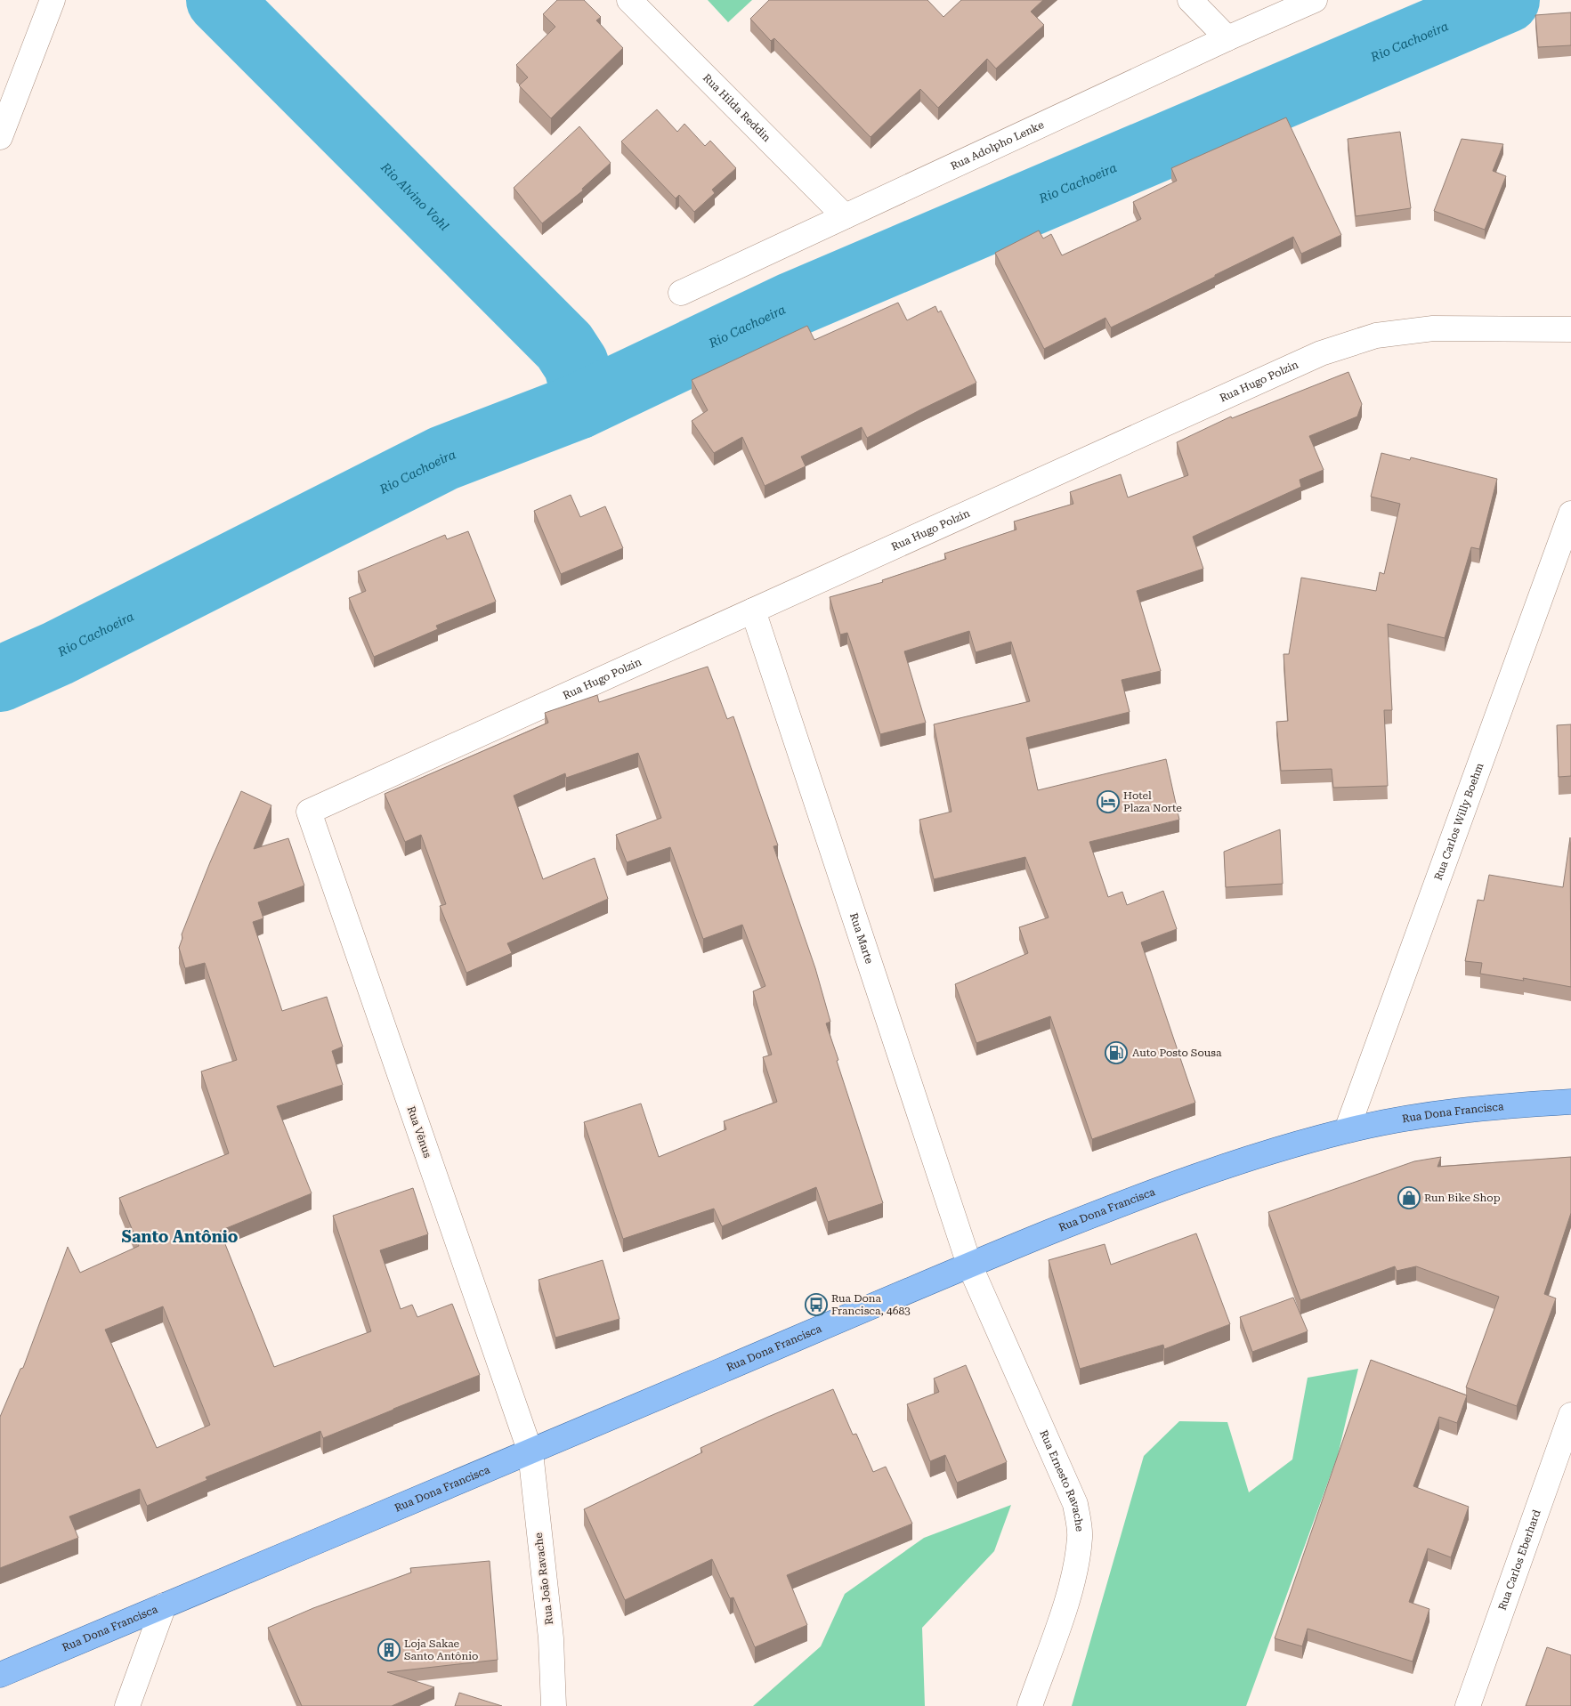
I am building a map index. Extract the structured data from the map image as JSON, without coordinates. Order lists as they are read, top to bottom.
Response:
{
  "streets": {
    "main road": ["Rua Dona Francisca"],
    "street": [
      "Rua Hilda Reddin",
      "Rua Adolpho Lenke",
      "Rua Hugo Polzin",
      "Rua Carlos Willy Boehm",
      "Rua Marte",
      "Rua Vênus",
      "Rua Ernesto Ravache",
      "Rua Carlos Eberhard",
      "Rua João Ravache"
    ]
  },
  "crossings": [
    ["Rua Hilda Reddin", "Rua Adolpho Lenke"],
    ["Rua Hugo Polzin", "Rua Marte"],
    ["Rua Hugo Polzin", "Rua Vênus"],
    ["Rua Carlos Willy Boehm", "Rua Dona Francisca"],
    ["Rua Marte", "Rua Dona Francisca"],
    ["Rua Marte", "Rua Ernesto Ravache"],
    ["Rua Dona Francisca", "Rua Vênus"],
    ["Rua Dona Francisca", "Rua Ernesto Ravache"],
    ["Rua Dona Francisca", "Rua João Ravache"],
    ["Rua Vênus", "Rua João Ravache"]
  ],
  "districts": ["Santo Antônio"],
  "water": ["Rio Cachoeira", "Rio Alvino Vohl"],
  "places": {
    "hotel": ["Hotel Plaza Norte"],
    "fuel station": ["Auto Posto Sousa"],
    "shop": ["Run Bike Shop"],
    "bus stop": ["Rua Dona Francisca, 4683"],
    "building": ["Loja Sakae Santo Antônio"]
  }
}
